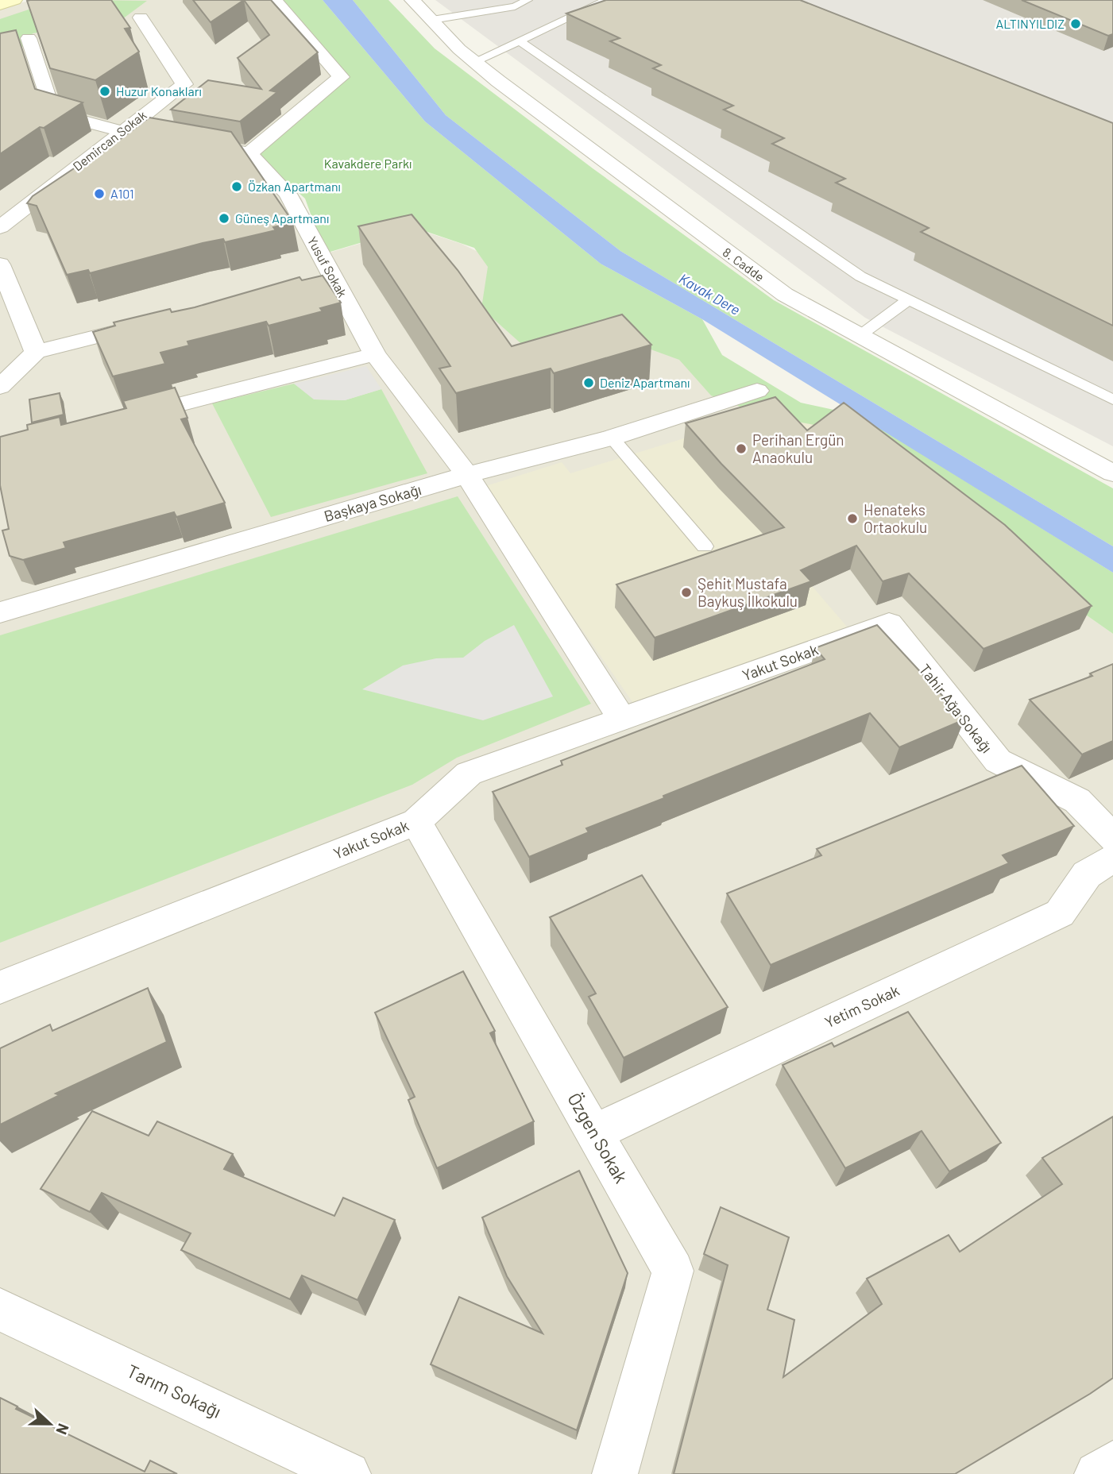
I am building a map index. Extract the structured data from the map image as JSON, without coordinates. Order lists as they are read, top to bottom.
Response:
{
  "streets": {
    "street": [
      "Demircan Sokak",
      "8. Cadde",
      "Yusuf Sokak",
      "Başkaya Sokağı",
      "Yakut Sokak",
      "Tahir Ağa Sokağı",
      "Yetim Sokak",
      "Özgen Sokak",
      "Tarım Sokağı"
    ]
  },
  "crossings": [
    ["Yusuf Sokak", "Başkaya Sokağı"],
    ["Yakut Sokak", "Tahir Ağa Sokağı"],
    ["Yakut Sokak", "Özgen Sokak"],
    ["Yetim Sokak", "Özgen Sokak"]
  ],
  "water": ["Kavak Dere"],
  "parks": ["Kavakdere Parkı"],
  "places": [
    "ALTINYILDIZ",
    "Huzur Konakları",
    "Özkan Apartmanı",
    "A101",
    "Güneş Apartmanı",
    "Deniz Apartmanı",
    "Perihan Ergün Anaokulu",
    "Henateks Ortaokulu",
    "Şehit Mustafa Baykuş İlkokulu"
  ],
  "north": "right"
}
